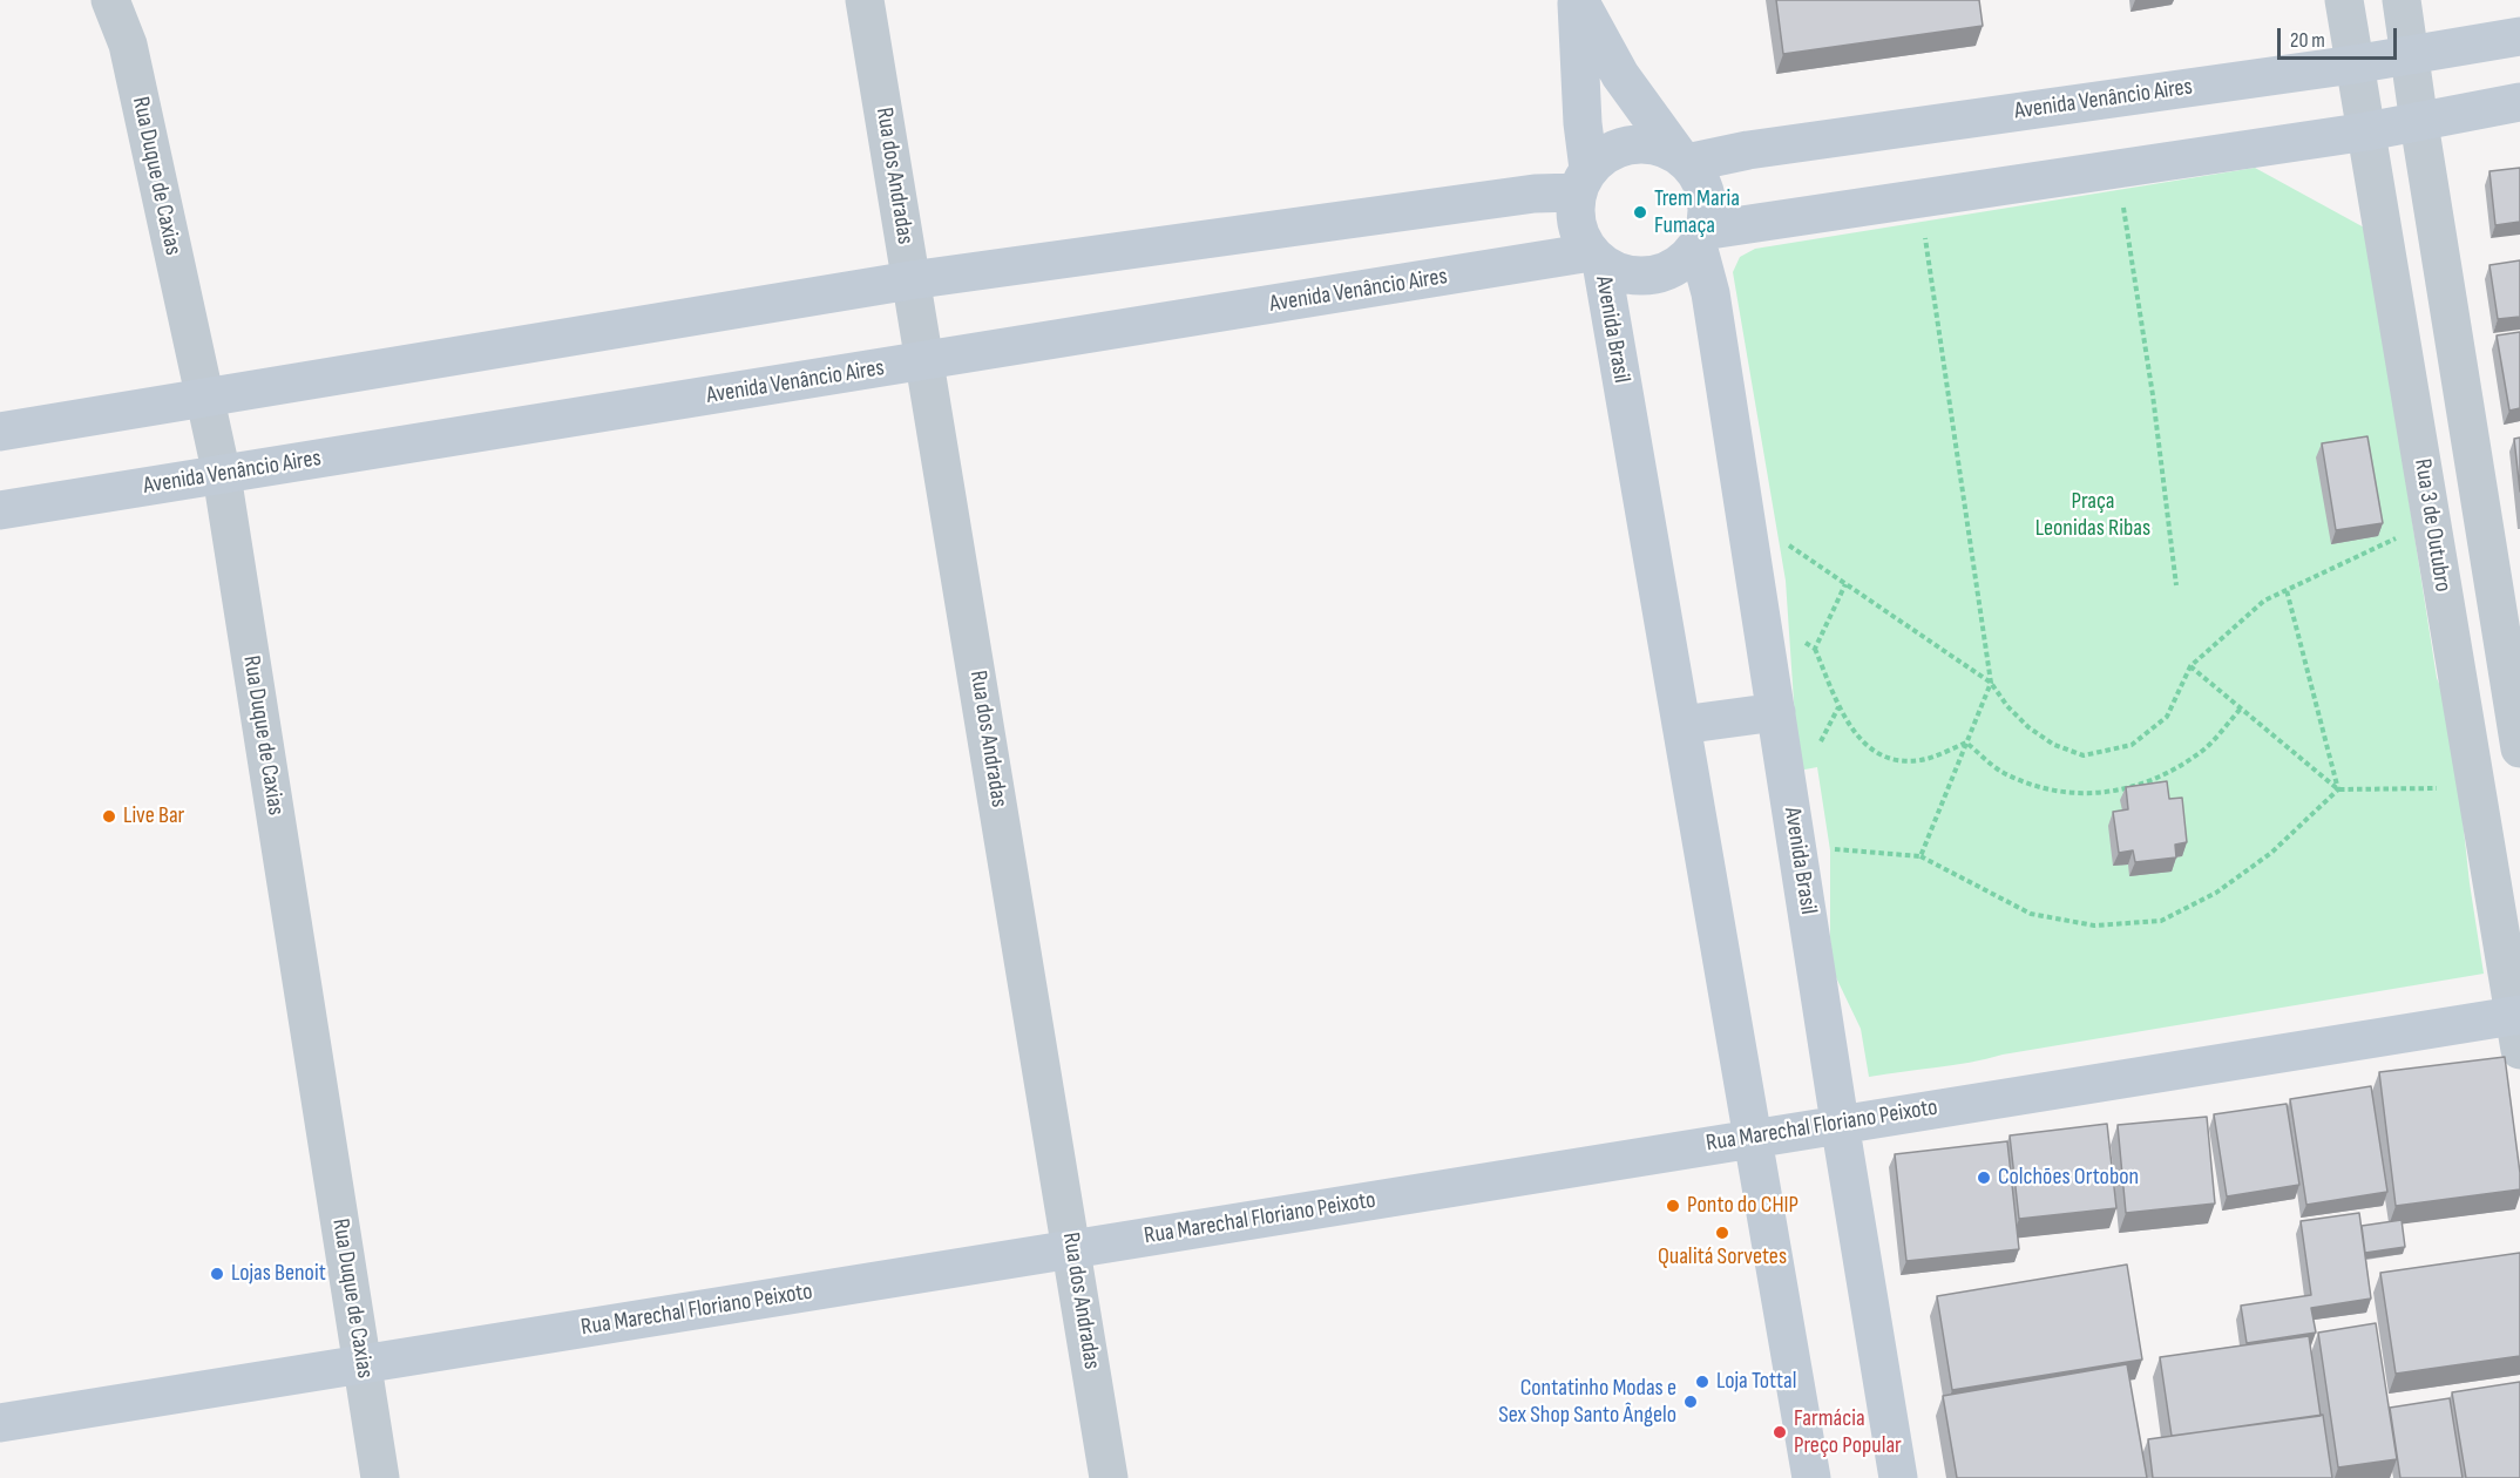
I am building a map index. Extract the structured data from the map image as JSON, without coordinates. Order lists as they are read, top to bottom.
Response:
{
  "streets": {
    "main road": ["Avenida Venâncio Aires", "Avenida Brasil", "Rua Marechal Floriano Peixoto"],
    "street": ["Rua Duque de Caxias", "Rua dos Andradas", "Rua 3 de Outubro"]
  },
  "crossings": [
    ["Avenida Venâncio Aires", "Rua Duque de Caxias"],
    ["Avenida Venâncio Aires", "Rua dos Andradas"],
    ["Avenida Venâncio Aires", "Avenida Brasil"],
    ["Avenida Venâncio Aires", "Rua 3 de Outubro"],
    ["Rua Duque de Caxias", "Rua Marechal Floriano Peixoto"],
    ["Rua dos Andradas", "Rua Marechal Floriano Peixoto"],
    ["Avenida Brasil", "Rua Marechal Floriano Peixoto"],
    ["Rua 3 de Outubro", "Rua Marechal Floriano Peixoto"]
  ],
  "parks": ["Praça Leonidas Ribas"],
  "places": [
    "Trem Maria Fumaça",
    "Live Bar",
    "Colchões Ortobon",
    "Ponto do CHIP",
    "Qualitá Sorvetes",
    "Lojas Benoit",
    "Loja Tottal",
    "Contatinho Modas e Sex Shop Santo Ângelo",
    "Farmácia Preço Popular"
  ],
  "scale_bar": "20 m"
}
